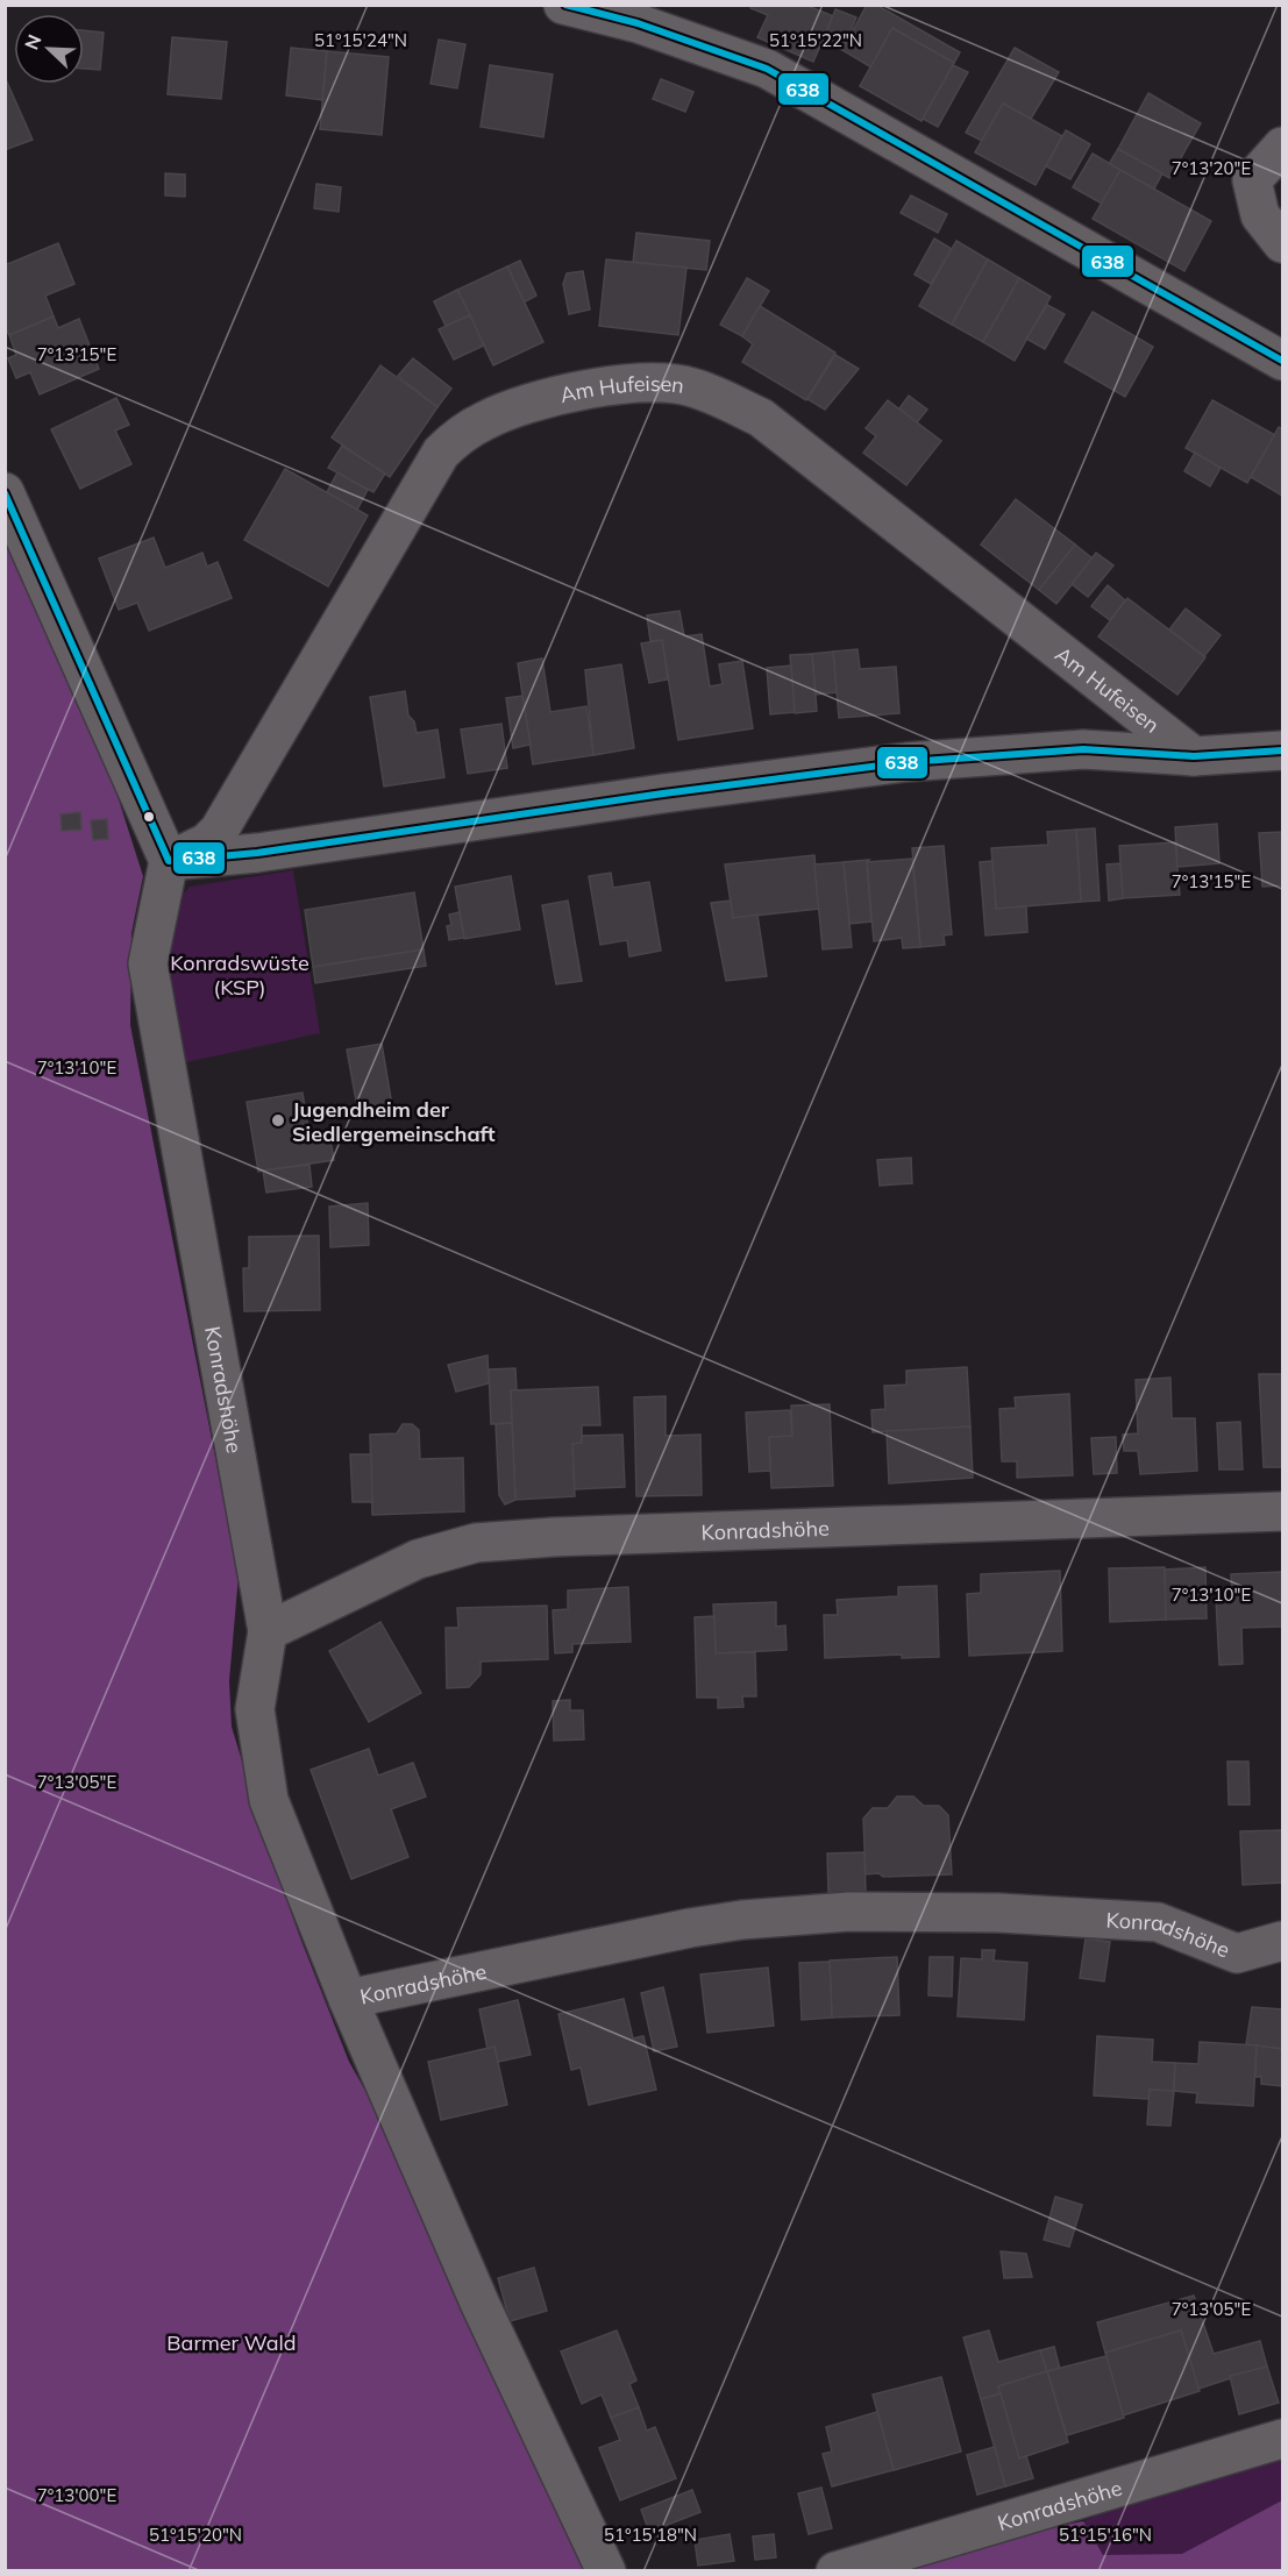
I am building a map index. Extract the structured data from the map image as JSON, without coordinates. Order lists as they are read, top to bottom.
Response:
{
  "streets": {
    "street": ["Am Hufeisen", "Konradshöhe"]
  },
  "crossings": [
    ["Am Hufeisen", "Konradshöhe"]
  ],
  "parks": ["Konradswüste (KSP)", "Barmer Wald"],
  "places": ["Jugendheim der Siedlergemeinschaft"],
  "lines": ["transit line 638"],
  "north": "top left",
  "coordinates": [
    "51°15'24\"N",
    "51°15'22\"N",
    "7°13'20\"E",
    "7°13'15\"E",
    "7°13'10\"E",
    "7°13'05\"E",
    "7°13'00\"E",
    "51°15'20\"N",
    "51°15'18\"N",
    "51°15'16\"N"
  ]
}
